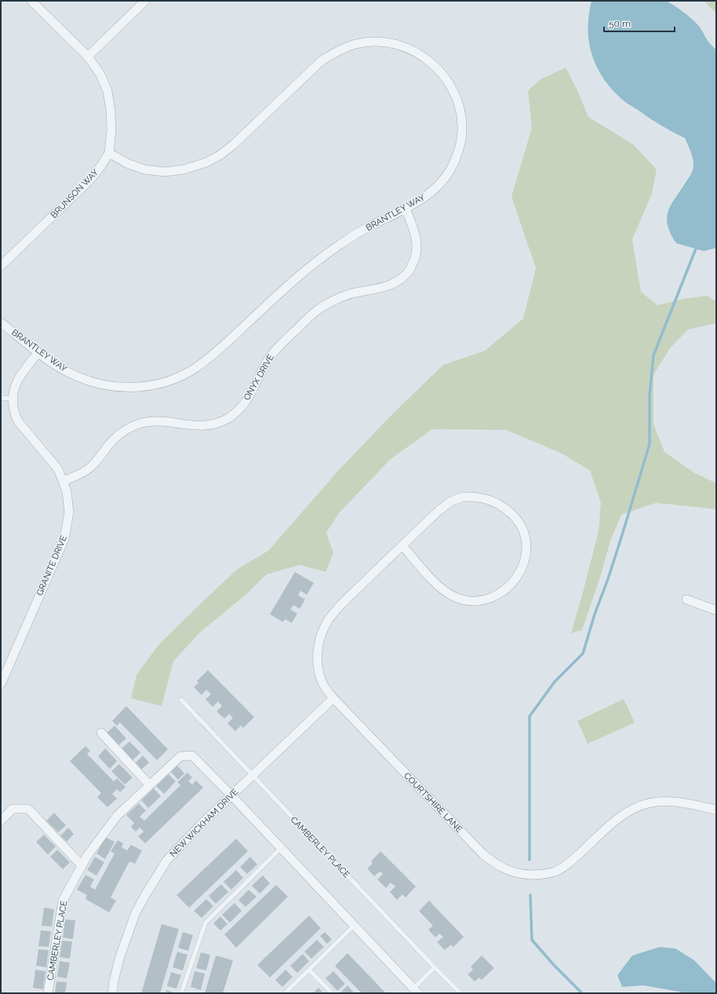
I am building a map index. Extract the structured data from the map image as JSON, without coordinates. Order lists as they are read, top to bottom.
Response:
{
  "streets": {
    "street": [
      "BRUNSON WAY",
      "BRANTLEY WAY",
      "ONYX DRIVE",
      "GRANITE DRIVE",
      "COURTSHIRE LANE",
      "NEW WICKHAM DRIVE",
      "CAMBERLEY PLACE"
    ]
  },
  "crossings": [
    ["BRUNSON WAY", "BRANTLEY WAY"],
    ["BRANTLEY WAY", "ONYX DRIVE"],
    ["BRANTLEY WAY", "GRANITE DRIVE"],
    ["ONYX DRIVE", "GRANITE DRIVE"],
    ["COURTSHIRE LANE", "NEW WICKHAM DRIVE"],
    ["NEW WICKHAM DRIVE", "CAMBERLEY PLACE"]
  ],
  "scale_bar": "50 m"
}
